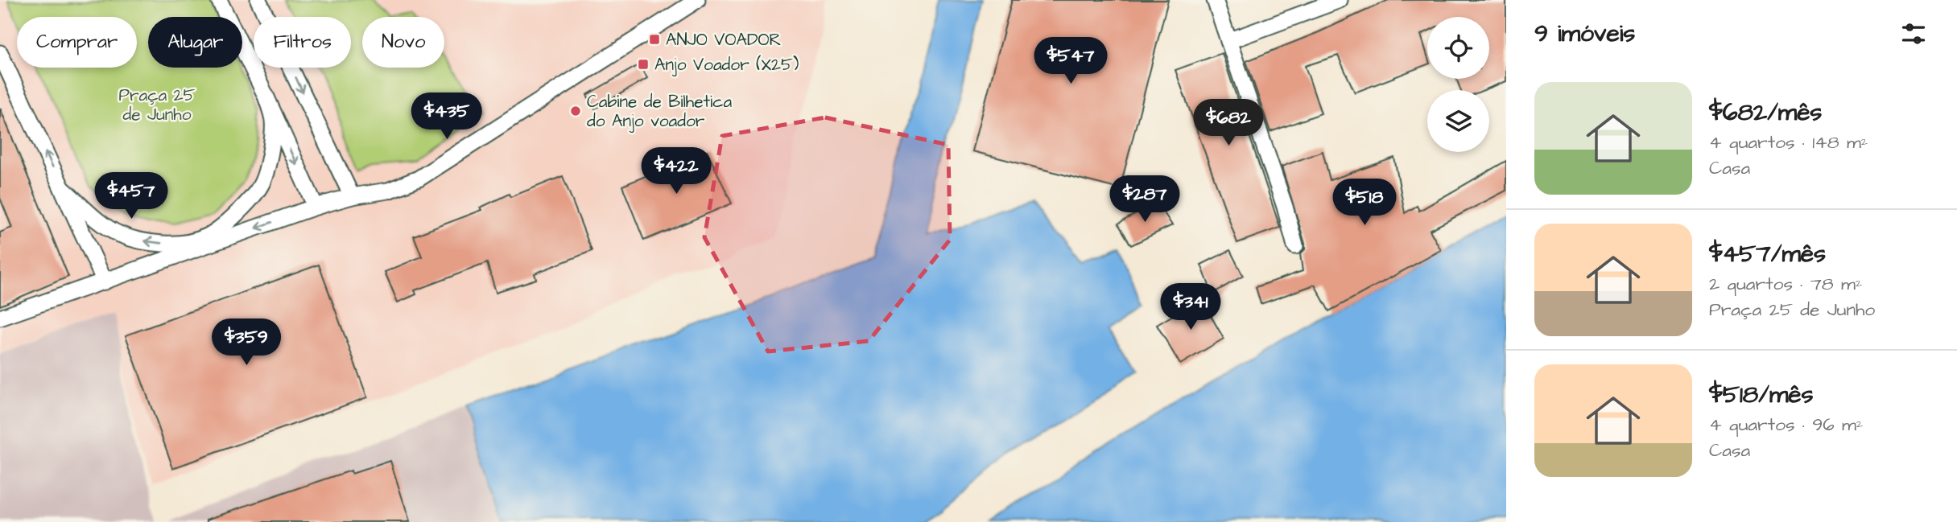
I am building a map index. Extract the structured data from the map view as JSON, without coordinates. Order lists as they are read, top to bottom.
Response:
{
  "parks": ["Praça 25 de Junho"],
  "places": {
    "transit": ["ANJO VOADOR", "Anjo Voador (X25)"],
    "other": ["Cabine de Bilhetica do Anjo voador"]
  },
  "page": {
    "heading": "9 imóveis",
    "chip": [
      "Comprar",
      "Alugar",
      "Filtros",
      "Novo"
    ],
    "price": [
      "$547",
      "$435",
      "$682",
      "$422",
      "$457",
      "$287",
      "$518",
      "$341",
      "$359"
    ],
    "list": [
      {
        "name": "$682/mês",
        "note": "4 quartos · 148 m² · Casa"
      },
      {
        "name": "$457/mês",
        "note": "2 quartos · 78 m² · Praça 25 de Junho"
      },
      {
        "name": "$518/mês",
        "note": "4 quartos · 96 m² · Casa"
      }
    ]
  }
}
